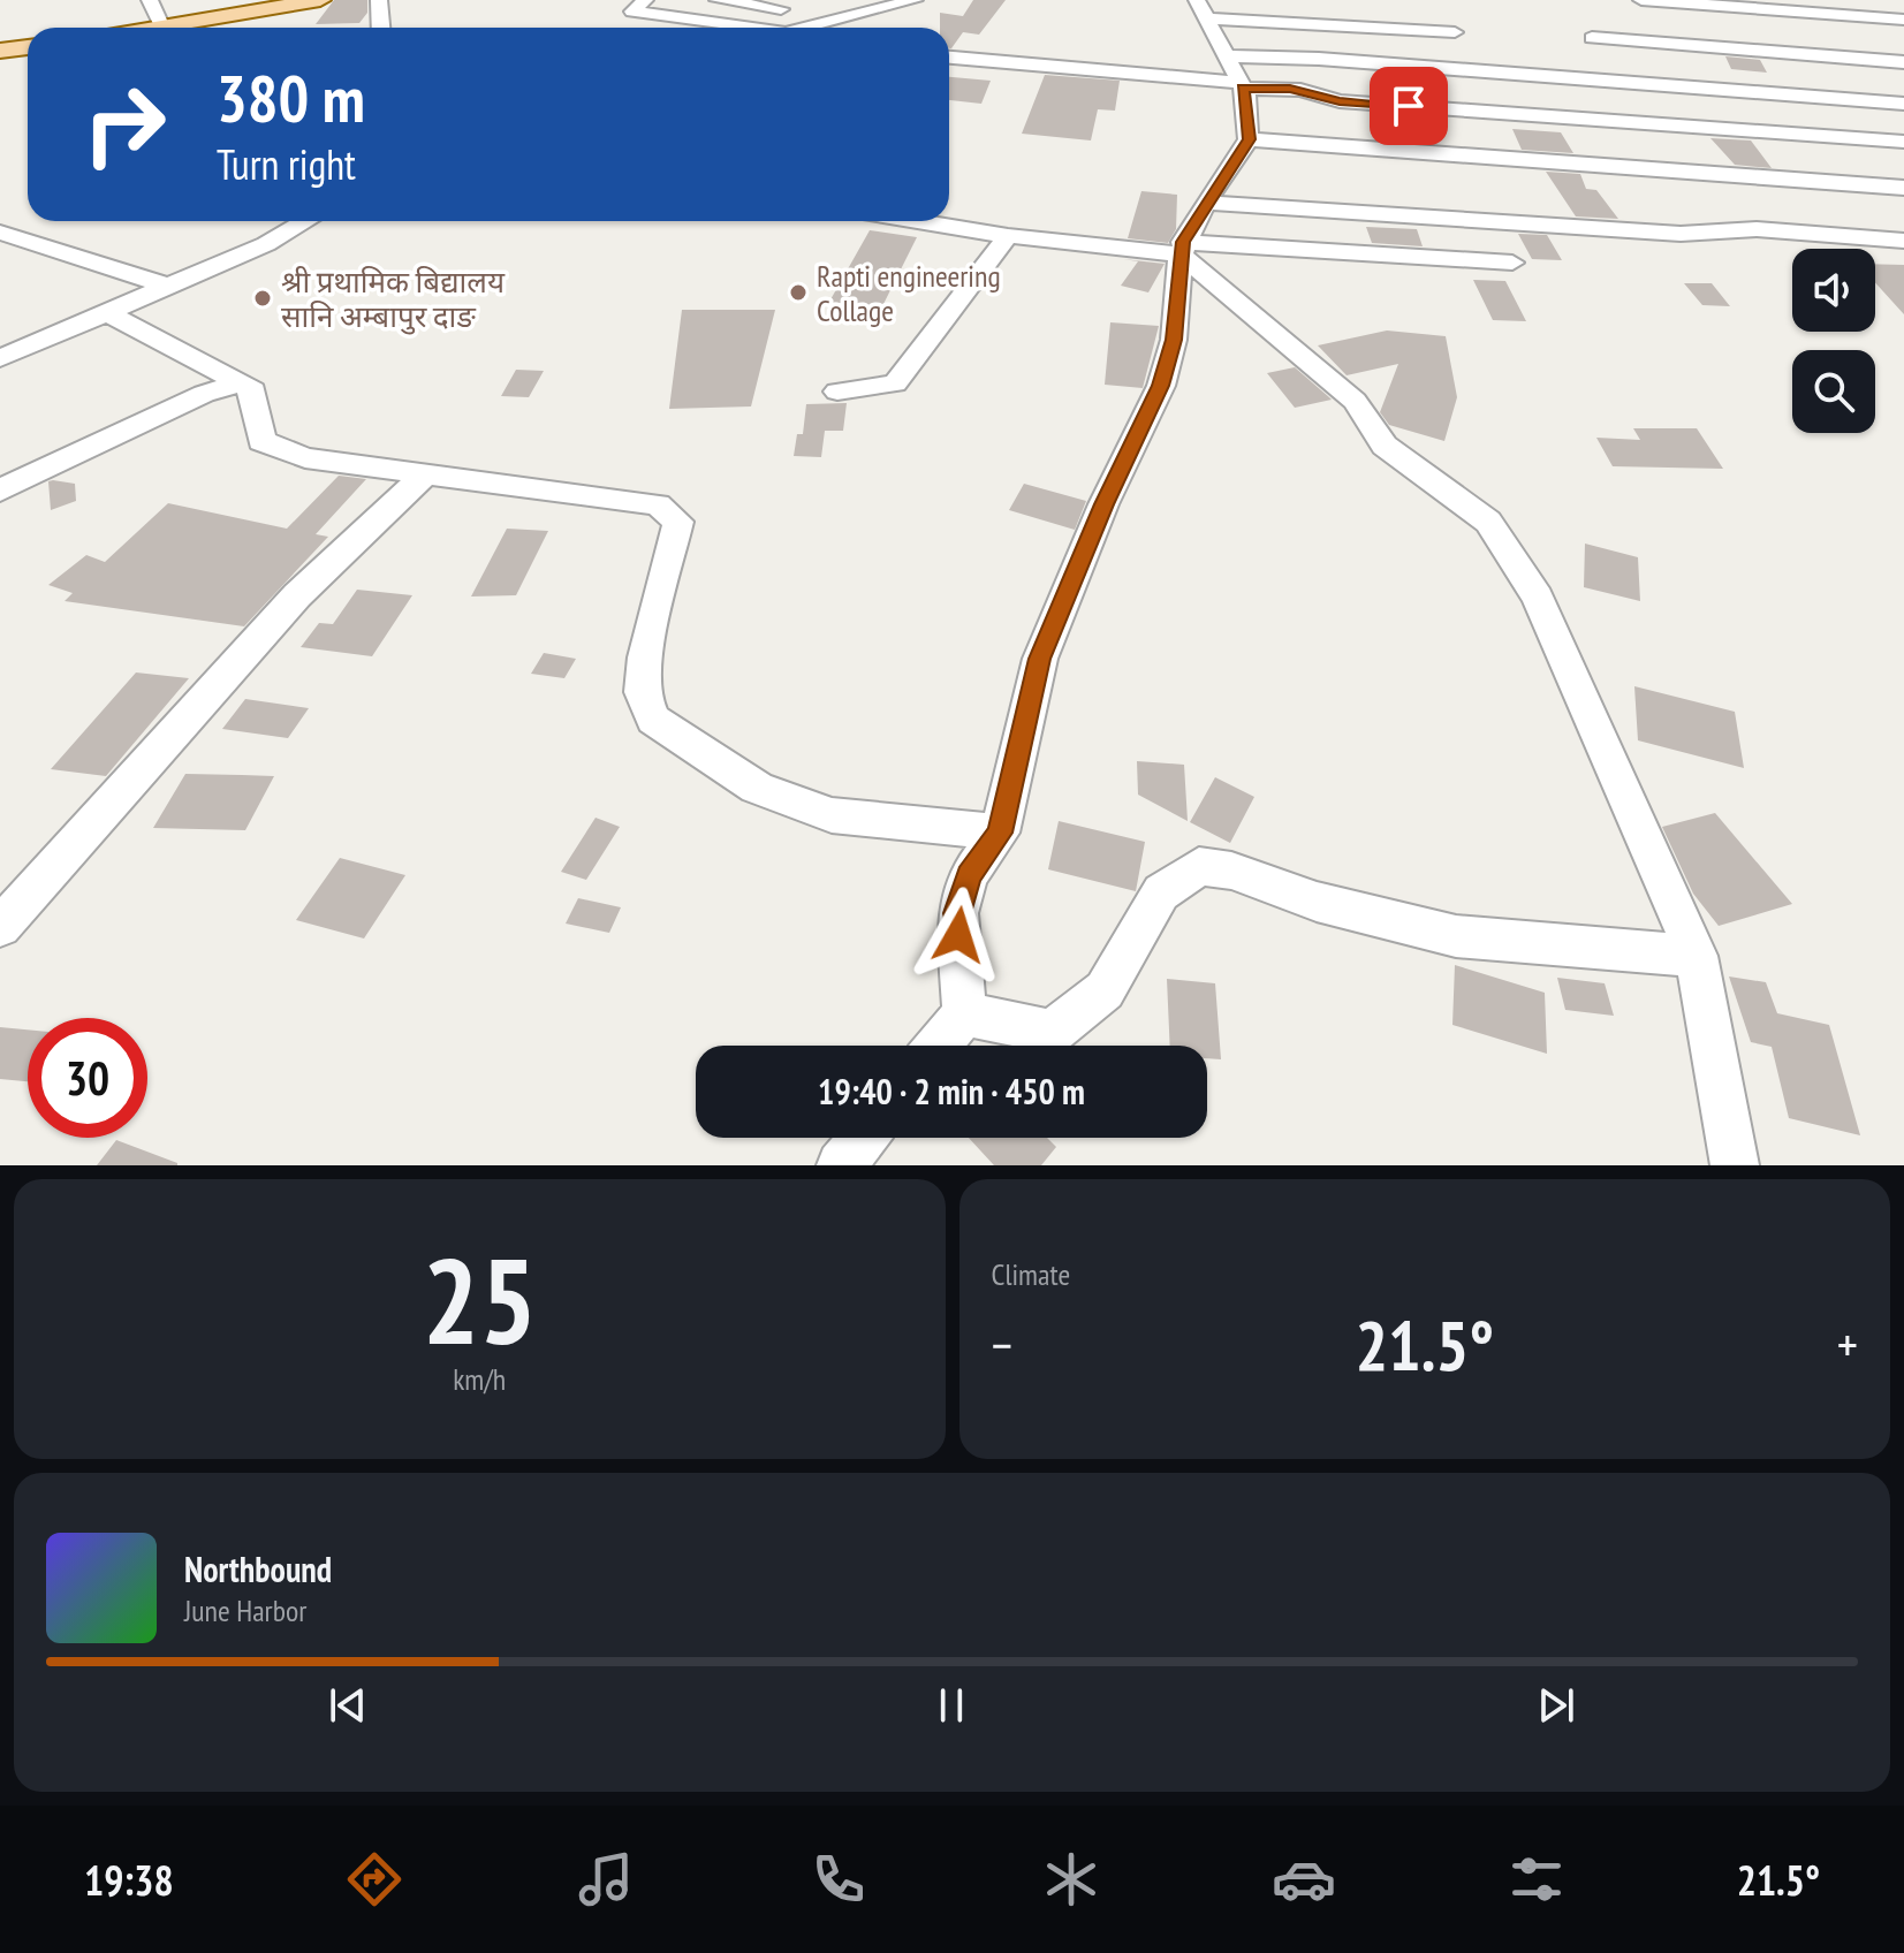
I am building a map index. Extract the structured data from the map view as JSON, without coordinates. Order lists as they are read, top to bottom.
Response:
{
  "places": ["Rapti engineering Collage", "श्री प्रथामिक बिद्यालय सानि अम्बापुर दाङ"],
  "page": {
    "turn": ["380 m", "Turn right"],
    "limit": "30",
    "trip": "19:40 · 2 min · 450 m",
    "tile": [
      ["25", "km/h"],
      "Climate"
    ],
    "heat": ["−", "21.5°", "+"],
    "song": ["Northbound", "June Harbor"],
    "tabs": ["19:38", "21.5°"]
  }
}
